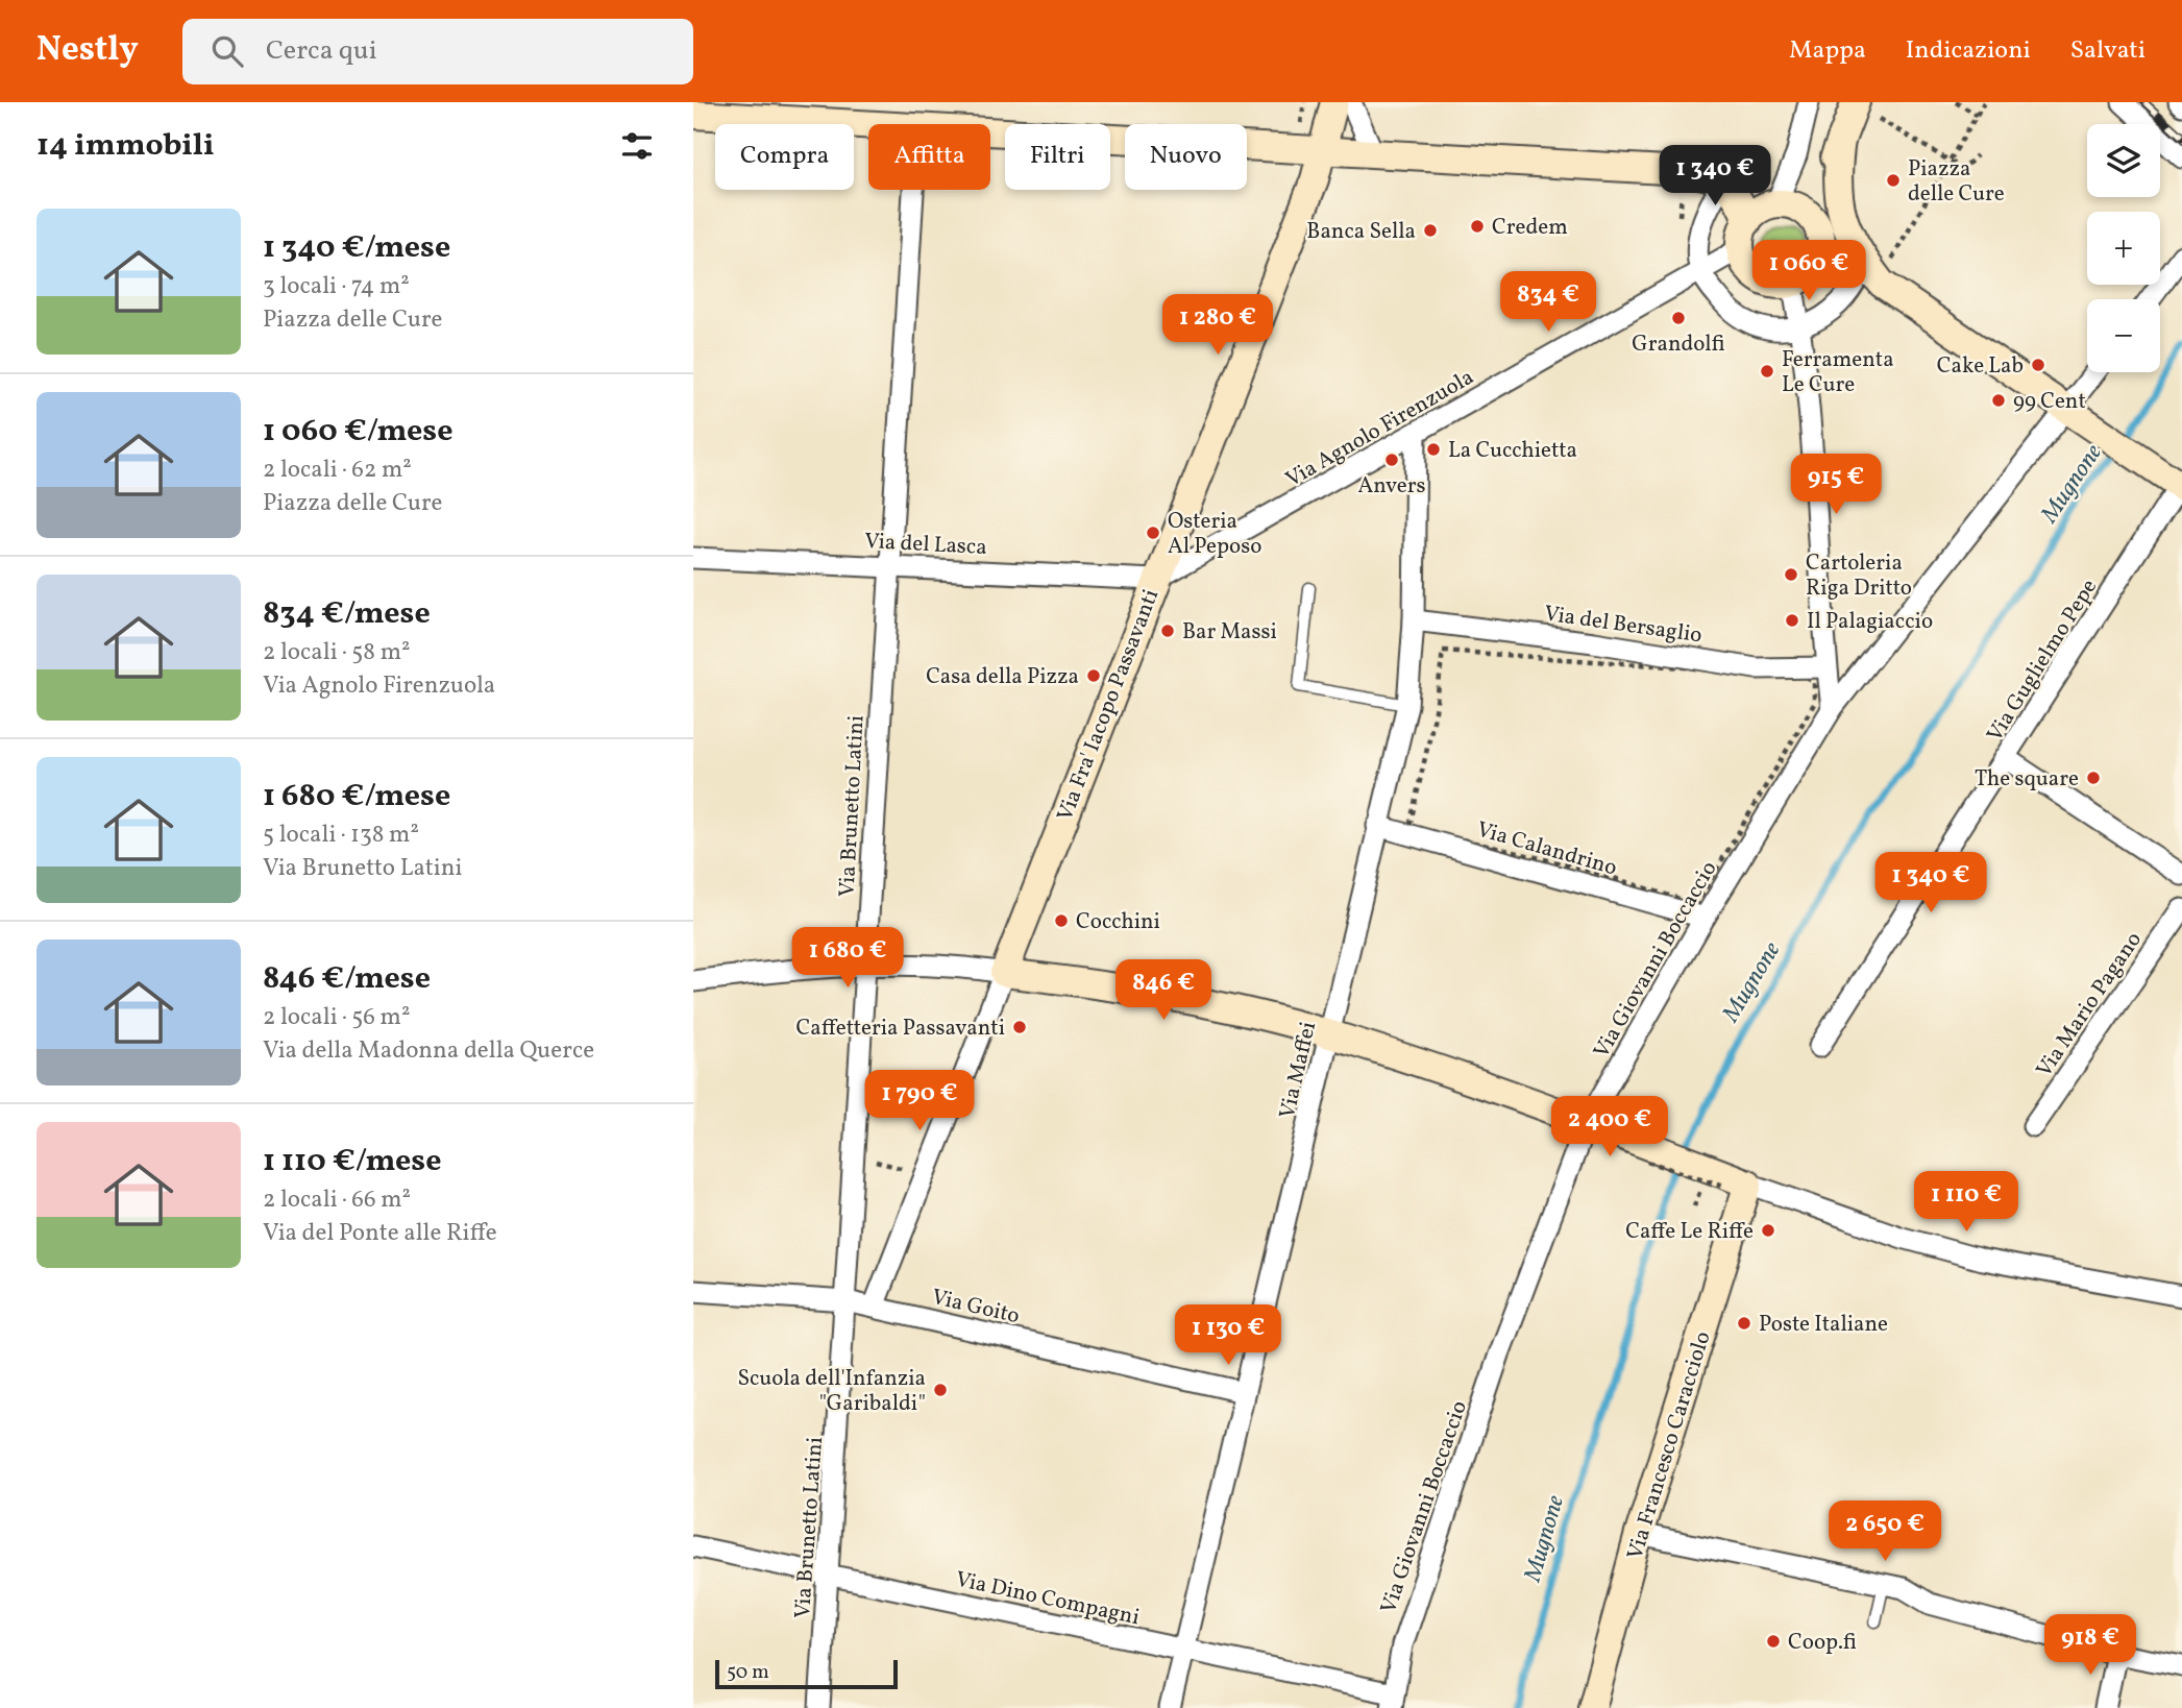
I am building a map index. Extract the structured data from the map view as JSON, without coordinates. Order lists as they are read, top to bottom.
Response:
{
  "streets": {
    "street": [
      "Via Agnolo Firenzuola",
      "Via del Lasca",
      "Via del Bersaglio",
      "Via Guglielmo Pepe",
      "Via Fra' Iacopo Passavanti",
      "Via Brunetto Latini",
      "Via Calandrino",
      "Via Giovanni Boccaccio",
      "Via Mario Pagano",
      "Via Maffei",
      "Via Goito",
      "Via Francesco Caracciolo",
      "Via Dino Compagni"
    ]
  },
  "crossings": [
    ["Via Agnolo Firenzuola", "Via del Lasca"],
    ["Via Agnolo Firenzuola", "Via Fra' Iacopo Passavanti"],
    ["Via Agnolo Firenzuola", "Via Maffei"],
    ["Via del Lasca", "Via Fra' Iacopo Passavanti"],
    ["Via del Lasca", "Via Brunetto Latini"],
    ["Via del Bersaglio", "Via Maffei"],
    ["Via Fra' Iacopo Passavanti", "Via Goito"],
    ["Via Brunetto Latini", "Via Goito"],
    ["Via Brunetto Latini", "Via Dino Compagni"],
    ["Via Calandrino", "Via Giovanni Boccaccio"],
    ["Via Calandrino", "Via Maffei"],
    ["Via Giovanni Boccaccio", "Via Dino Compagni"],
    ["Via Maffei", "Via Goito"],
    ["Via Maffei", "Via Dino Compagni"]
  ],
  "water": ["Mugnone"],
  "places": [
    "Piazza delle Cure",
    "Credem",
    "Banca Sella",
    "Grandolfi",
    "Cake Lab",
    "Ferramenta Le Cure",
    "99 Cent",
    "La Cucchietta",
    "Anvers",
    "Osteria Al Peposo",
    "Cartoleria Riga Dritto",
    "Il Palagiaccio",
    "Bar Massi",
    "Casa della Pizza",
    "The square",
    "Cocchini",
    "Caffetteria Passavanti",
    "Caffe Le Riffe",
    "Poste Italiane",
    "Scuola dell'Infanzia \"Garibaldi\"",
    "Coop.fi"
  ],
  "scale_bar": "50 m",
  "page": {
    "header": "Nestly",
    "search": "Cerca qui",
    "nav": ["Mappa", "Indicazioni", "Salvati"],
    "heading": "14 immobili",
    "map_buttons": ["+", "−"],
    "chip": [
      "Compra",
      "Affitta",
      "Filtri",
      "Nuovo"
    ],
    "price": [
      "1 340 €",
      "1 060 €",
      "834 €",
      "1 280 €",
      "915 €",
      "1 340 €",
      "1 680 €",
      "846 €",
      "1 790 €",
      "2 400 €",
      "1 110 €",
      "1 130 €",
      "2 650 €",
      "918 €"
    ],
    "list": [
      {
        "name": "1 340 €/mese",
        "note": "3 locali · 74 m² · Piazza delle Cure"
      },
      {
        "name": "1 060 €/mese",
        "note": "2 locali · 62 m² · Piazza delle Cure"
      },
      {
        "name": "834 €/mese",
        "note": "2 locali · 58 m² · Via Agnolo Firenzuola"
      },
      {
        "name": "1 680 €/mese",
        "note": "5 locali · 138 m² · Via Brunetto Latini"
      },
      {
        "name": "846 €/mese",
        "note": "2 locali · 56 m² · Via della Madonna della Querce"
      },
      {
        "name": "1 110 €/mese",
        "note": "2 locali · 66 m² · Via del Ponte alle Riffe"
      }
    ],
    "scale": "50 m"
  }
}
